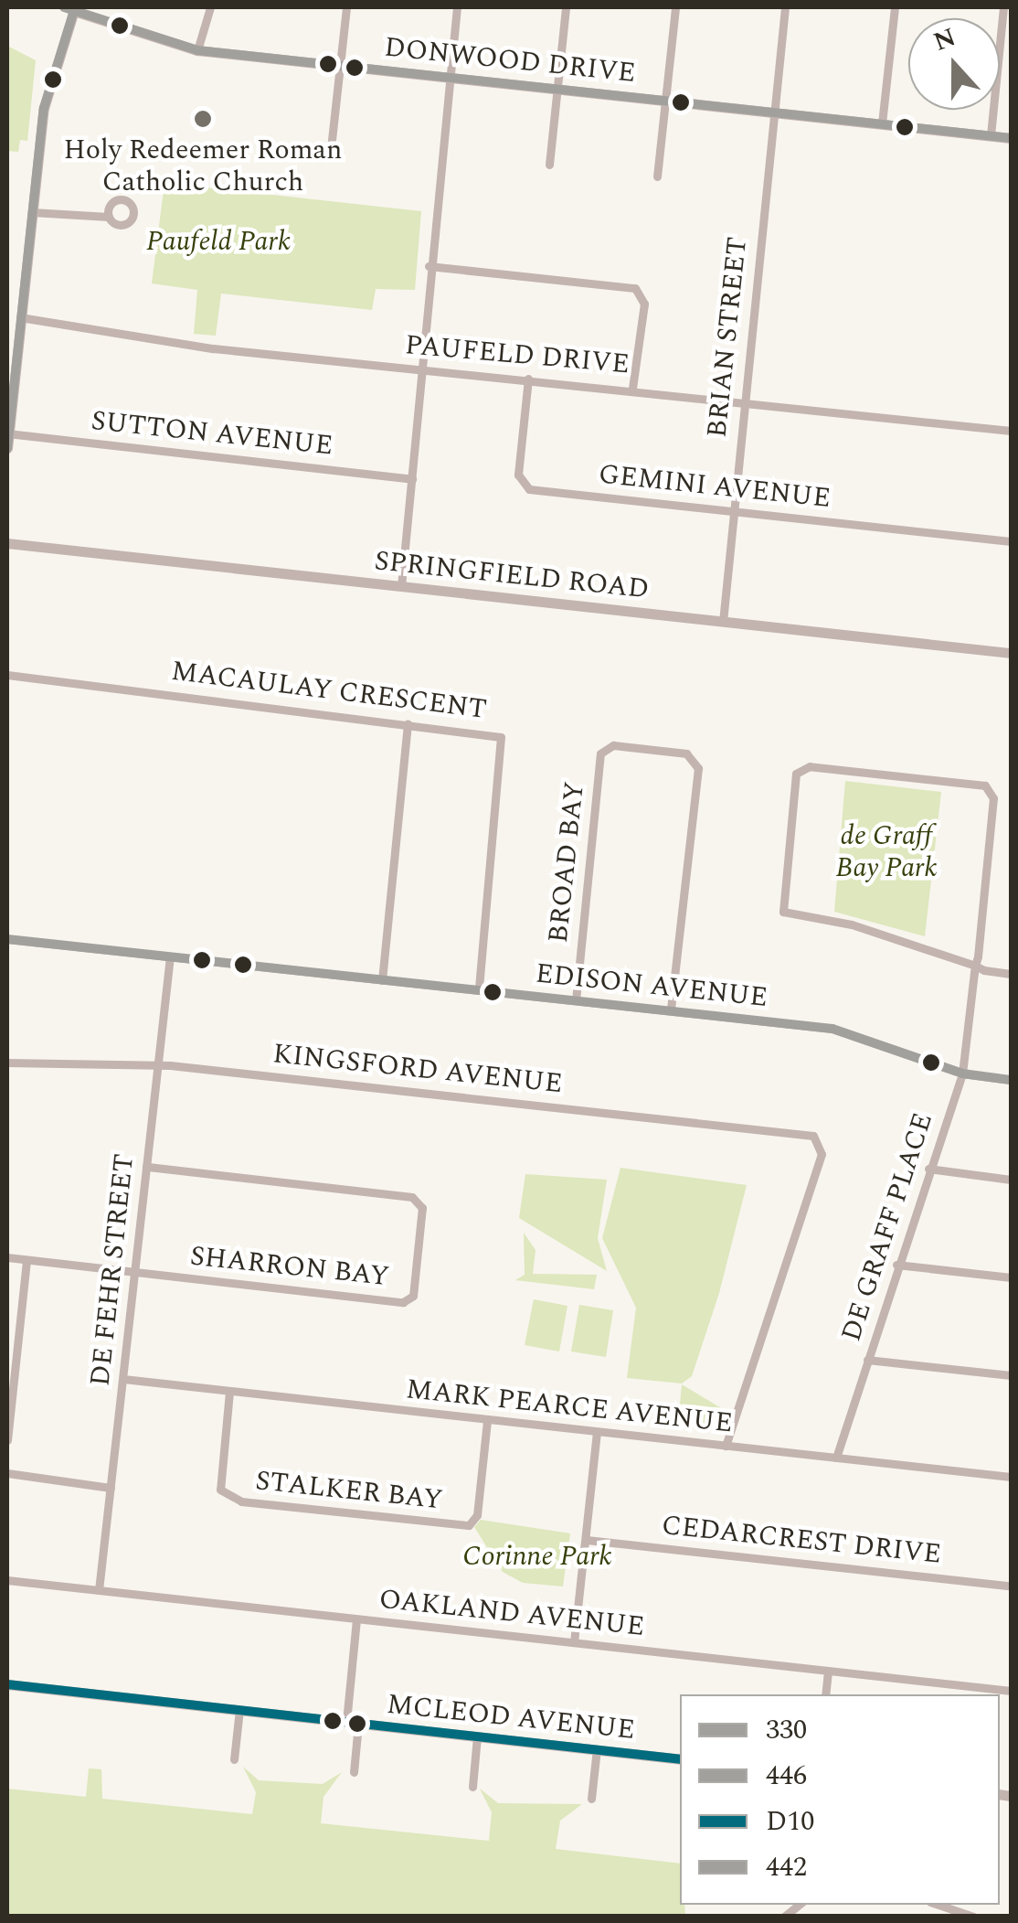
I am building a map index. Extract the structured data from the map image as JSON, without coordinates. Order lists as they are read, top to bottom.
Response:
{
  "streets": {
    "street": [
      "DONWOOD DRIVE",
      "BRIAN STREET",
      "PAUFELD DRIVE",
      "SUTTON AVENUE",
      "GEMINI AVENUE",
      "SPRINGFIELD ROAD",
      "MACAULAY CRESCENT",
      "BROAD BAY",
      "EDISON AVENUE",
      "KINGSFORD AVENUE",
      "DE GRAFF PLACE",
      "SHARRON BAY",
      "DE FEHR STREET",
      "MARK PEARCE AVENUE",
      "STALKER BAY",
      "CEDARCREST DRIVE",
      "OAKLAND AVENUE",
      "MCLEOD AVENUE"
    ]
  },
  "crossings": [
    ["DONWOOD DRIVE", "BRIAN STREET"],
    ["BRIAN STREET", "PAUFELD DRIVE"],
    ["BRIAN STREET", "GEMINI AVENUE"],
    ["BRIAN STREET", "SPRINGFIELD ROAD"],
    ["PAUFELD DRIVE", "GEMINI AVENUE"],
    ["MACAULAY CRESCENT", "EDISON AVENUE"],
    ["BROAD BAY", "EDISON AVENUE"],
    ["EDISON AVENUE", "DE GRAFF PLACE"],
    ["EDISON AVENUE", "DE FEHR STREET"],
    ["KINGSFORD AVENUE", "DE FEHR STREET"],
    ["KINGSFORD AVENUE", "MARK PEARCE AVENUE"],
    ["DE GRAFF PLACE", "MARK PEARCE AVENUE"],
    ["SHARRON BAY", "DE FEHR STREET"],
    ["DE FEHR STREET", "MARK PEARCE AVENUE"],
    ["DE FEHR STREET", "OAKLAND AVENUE"],
    ["MARK PEARCE AVENUE", "STALKER BAY"]
  ],
  "parks": ["Paufeld Park", "de Graff Bay Park", "Corinne Park"],
  "places": ["Holy Redeemer Roman Catholic Church"],
  "lines": [
    "transit line 446",
    "transit line 442",
    "transit line 330",
    "transit line D10"
  ],
  "legend": [
    "330",
    "446",
    "D10",
    "442"
  ],
  "north": "top"
}
